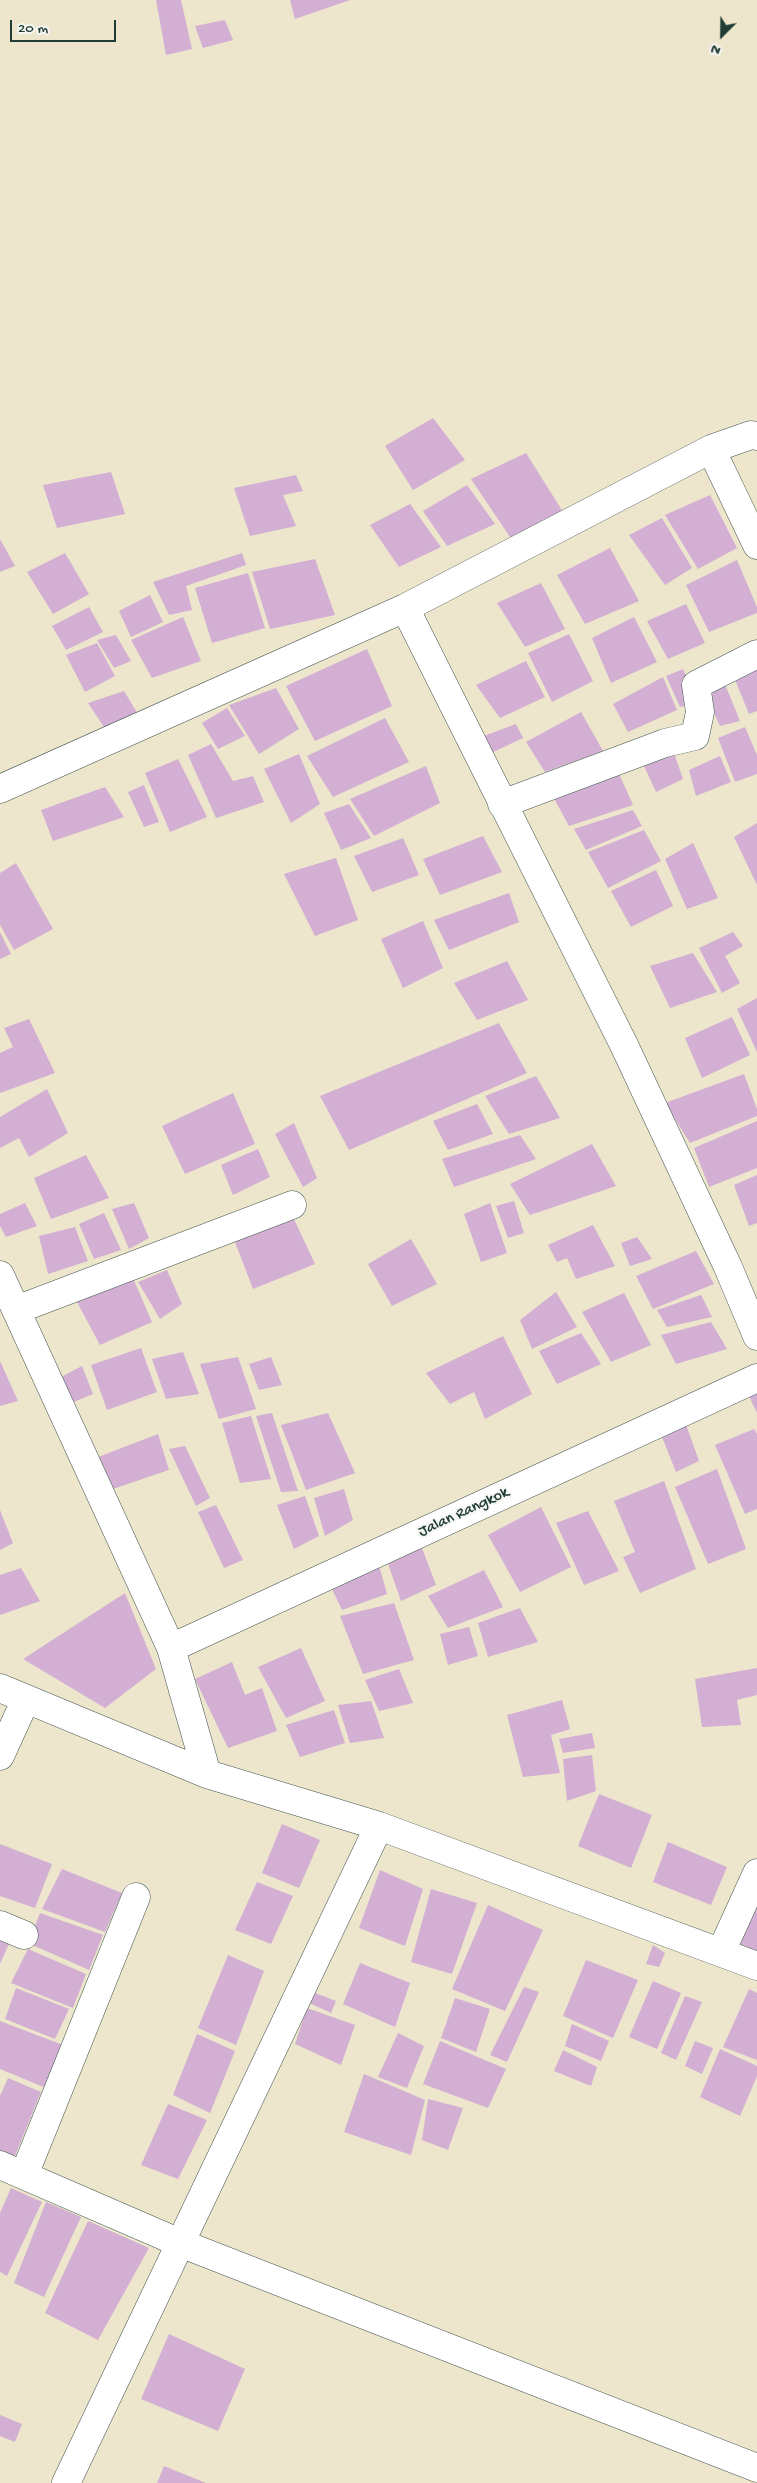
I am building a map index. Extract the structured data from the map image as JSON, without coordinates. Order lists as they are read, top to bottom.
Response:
{
  "streets": {
    "street": ["Jalan Rangkok"]
  },
  "scale_bar": "20 m",
  "north": "bottom left"
}
